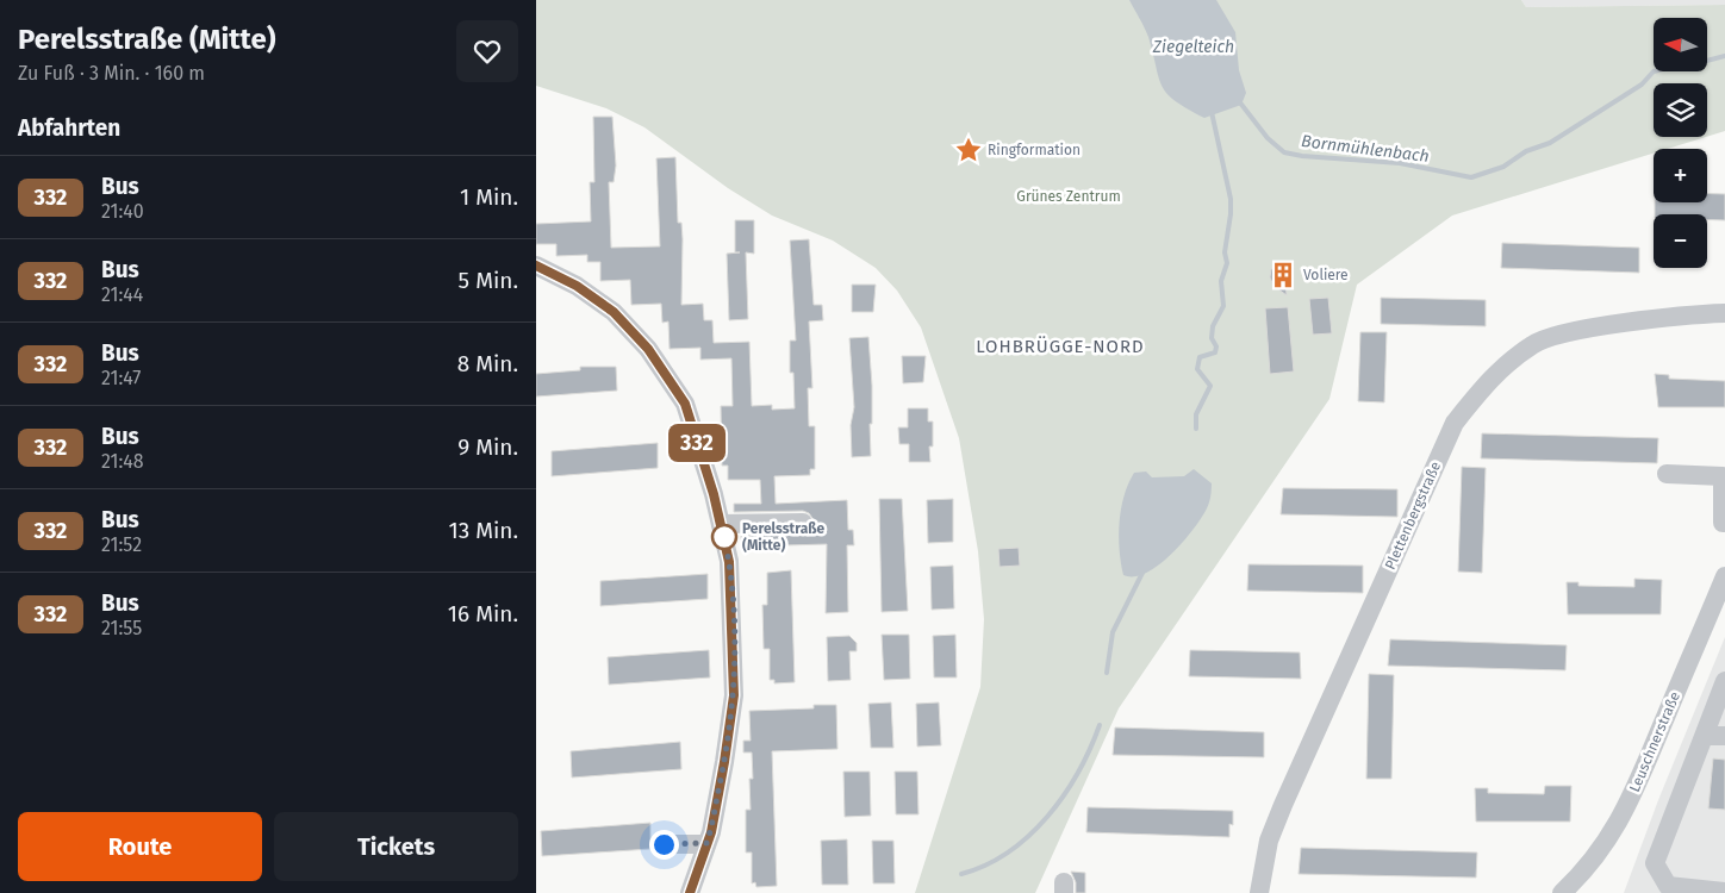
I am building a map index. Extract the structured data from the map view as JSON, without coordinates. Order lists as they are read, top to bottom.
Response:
{
  "streets": {
    "street": ["Plettenbergstraße", "Leuschnerstraße"]
  },
  "districts": ["LOHBRÜGGE-NORD"],
  "water": ["Ziegelteich", "Bornmühlenbach"],
  "parks": ["Grünes Zentrum"],
  "places": {
    "place": ["Ringformation"],
    "building": ["Voliere"],
    "other": ["Perelsstraße (Mitte)"]
  },
  "lines": ["bus line 332"],
  "north": "left",
  "page": {
    "heading": [
      ["Perelsstraße (Mitte)", "Zu Fuß · 3 Min. · 160 m"],
      "Abfahrten"
    ],
    "on_map": "332",
    "map_buttons": ["+", "−"],
    "list": [
      {
        "mark": "332",
        "name": "Bus",
        "note": "21:40",
        "value": "1 Min."
      },
      {
        "mark": "332",
        "name": "Bus",
        "note": "21:44",
        "value": "5 Min."
      },
      {
        "mark": "332",
        "name": "Bus",
        "note": "21:47",
        "value": "8 Min."
      },
      {
        "mark": "332",
        "name": "Bus",
        "note": "21:48",
        "value": "9 Min."
      },
      {
        "mark": "332",
        "name": "Bus",
        "note": "21:52",
        "value": "13 Min."
      },
      {
        "mark": "332",
        "name": "Bus",
        "note": "21:55",
        "value": "16 Min."
      }
    ],
    "buttons": ["Route", "Tickets"]
  }
}
